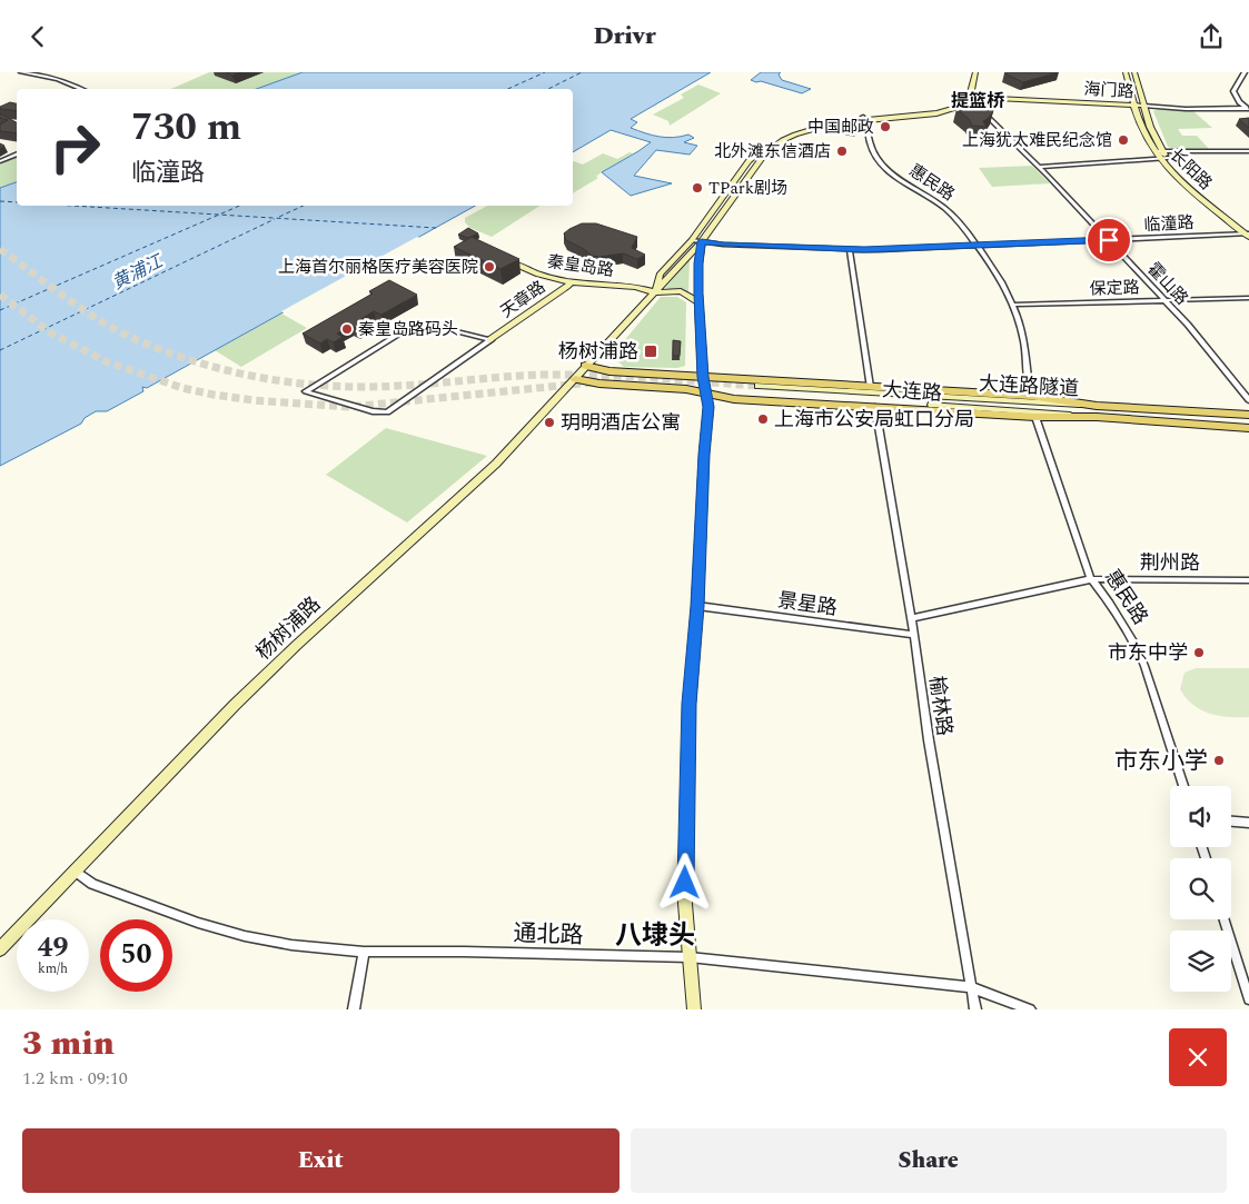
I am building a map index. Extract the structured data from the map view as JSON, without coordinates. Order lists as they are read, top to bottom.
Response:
{
  "streets": {
    "main road": [
      "海门路",
      "长阳路",
      "秦皇岛路",
      "天章路",
      "大连路隧道",
      "大连路",
      "杨树浦路"
    ],
    "street": [
      "惠民路",
      "临潼路",
      "霍山路",
      "保定路",
      "荆州路",
      "景星路",
      "榆林路",
      "通北路"
    ]
  },
  "crossings": [
    ["海门路", "长阳路"],
    ["海门路", "霍山路"],
    ["长阳路", "临潼路"],
    ["惠民路", "临潼路"],
    ["惠民路", "保定路"],
    ["惠民路", "大连路"],
    ["惠民路", "荆州路"],
    ["惠民路", "杨树浦路"],
    ["临潼路", "霍山路"],
    ["临潼路", "杨树浦路"],
    ["秦皇岛路", "天章路"],
    ["秦皇岛路", "杨树浦路"],
    ["霍山路", "保定路"],
    ["大连路隧道", "大连路"],
    ["大连路", "杨树浦路"],
    ["大连路", "榆林路"],
    ["景星路", "榆林路"],
    ["杨树浦路", "通北路"],
    ["榆林路", "通北路"]
  ],
  "districts": ["提篮桥", "八埭头"],
  "water": ["黄浦江"],
  "places": {
    "other": [
      "中国邮政",
      "上海犹太难民纪念馆",
      "北外滩东信酒店",
      "TPark剧场",
      "上海首尔丽格医疗美容医院",
      "秦皇岛路码头",
      "上海市公安局虹口分局",
      "玥明酒店公寓",
      "市东中学",
      "市东小学"
    ],
    "transit": ["杨树浦路"]
  },
  "page": {
    "header": "Drivr",
    "turn": ["730 m", "临潼路"],
    "speed": "49 km/h",
    "limit": "50",
    "heading": ["3 min", "1.2 km · 09:10"],
    "buttons": ["Exit", "Share"]
  }
}
